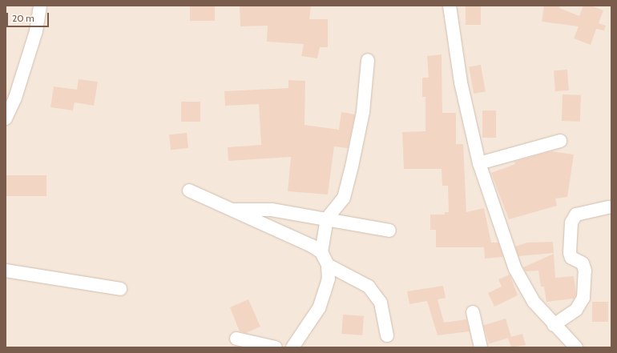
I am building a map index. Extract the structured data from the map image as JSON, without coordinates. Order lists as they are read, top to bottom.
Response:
{
  "scale_bar": "20 m"
}
